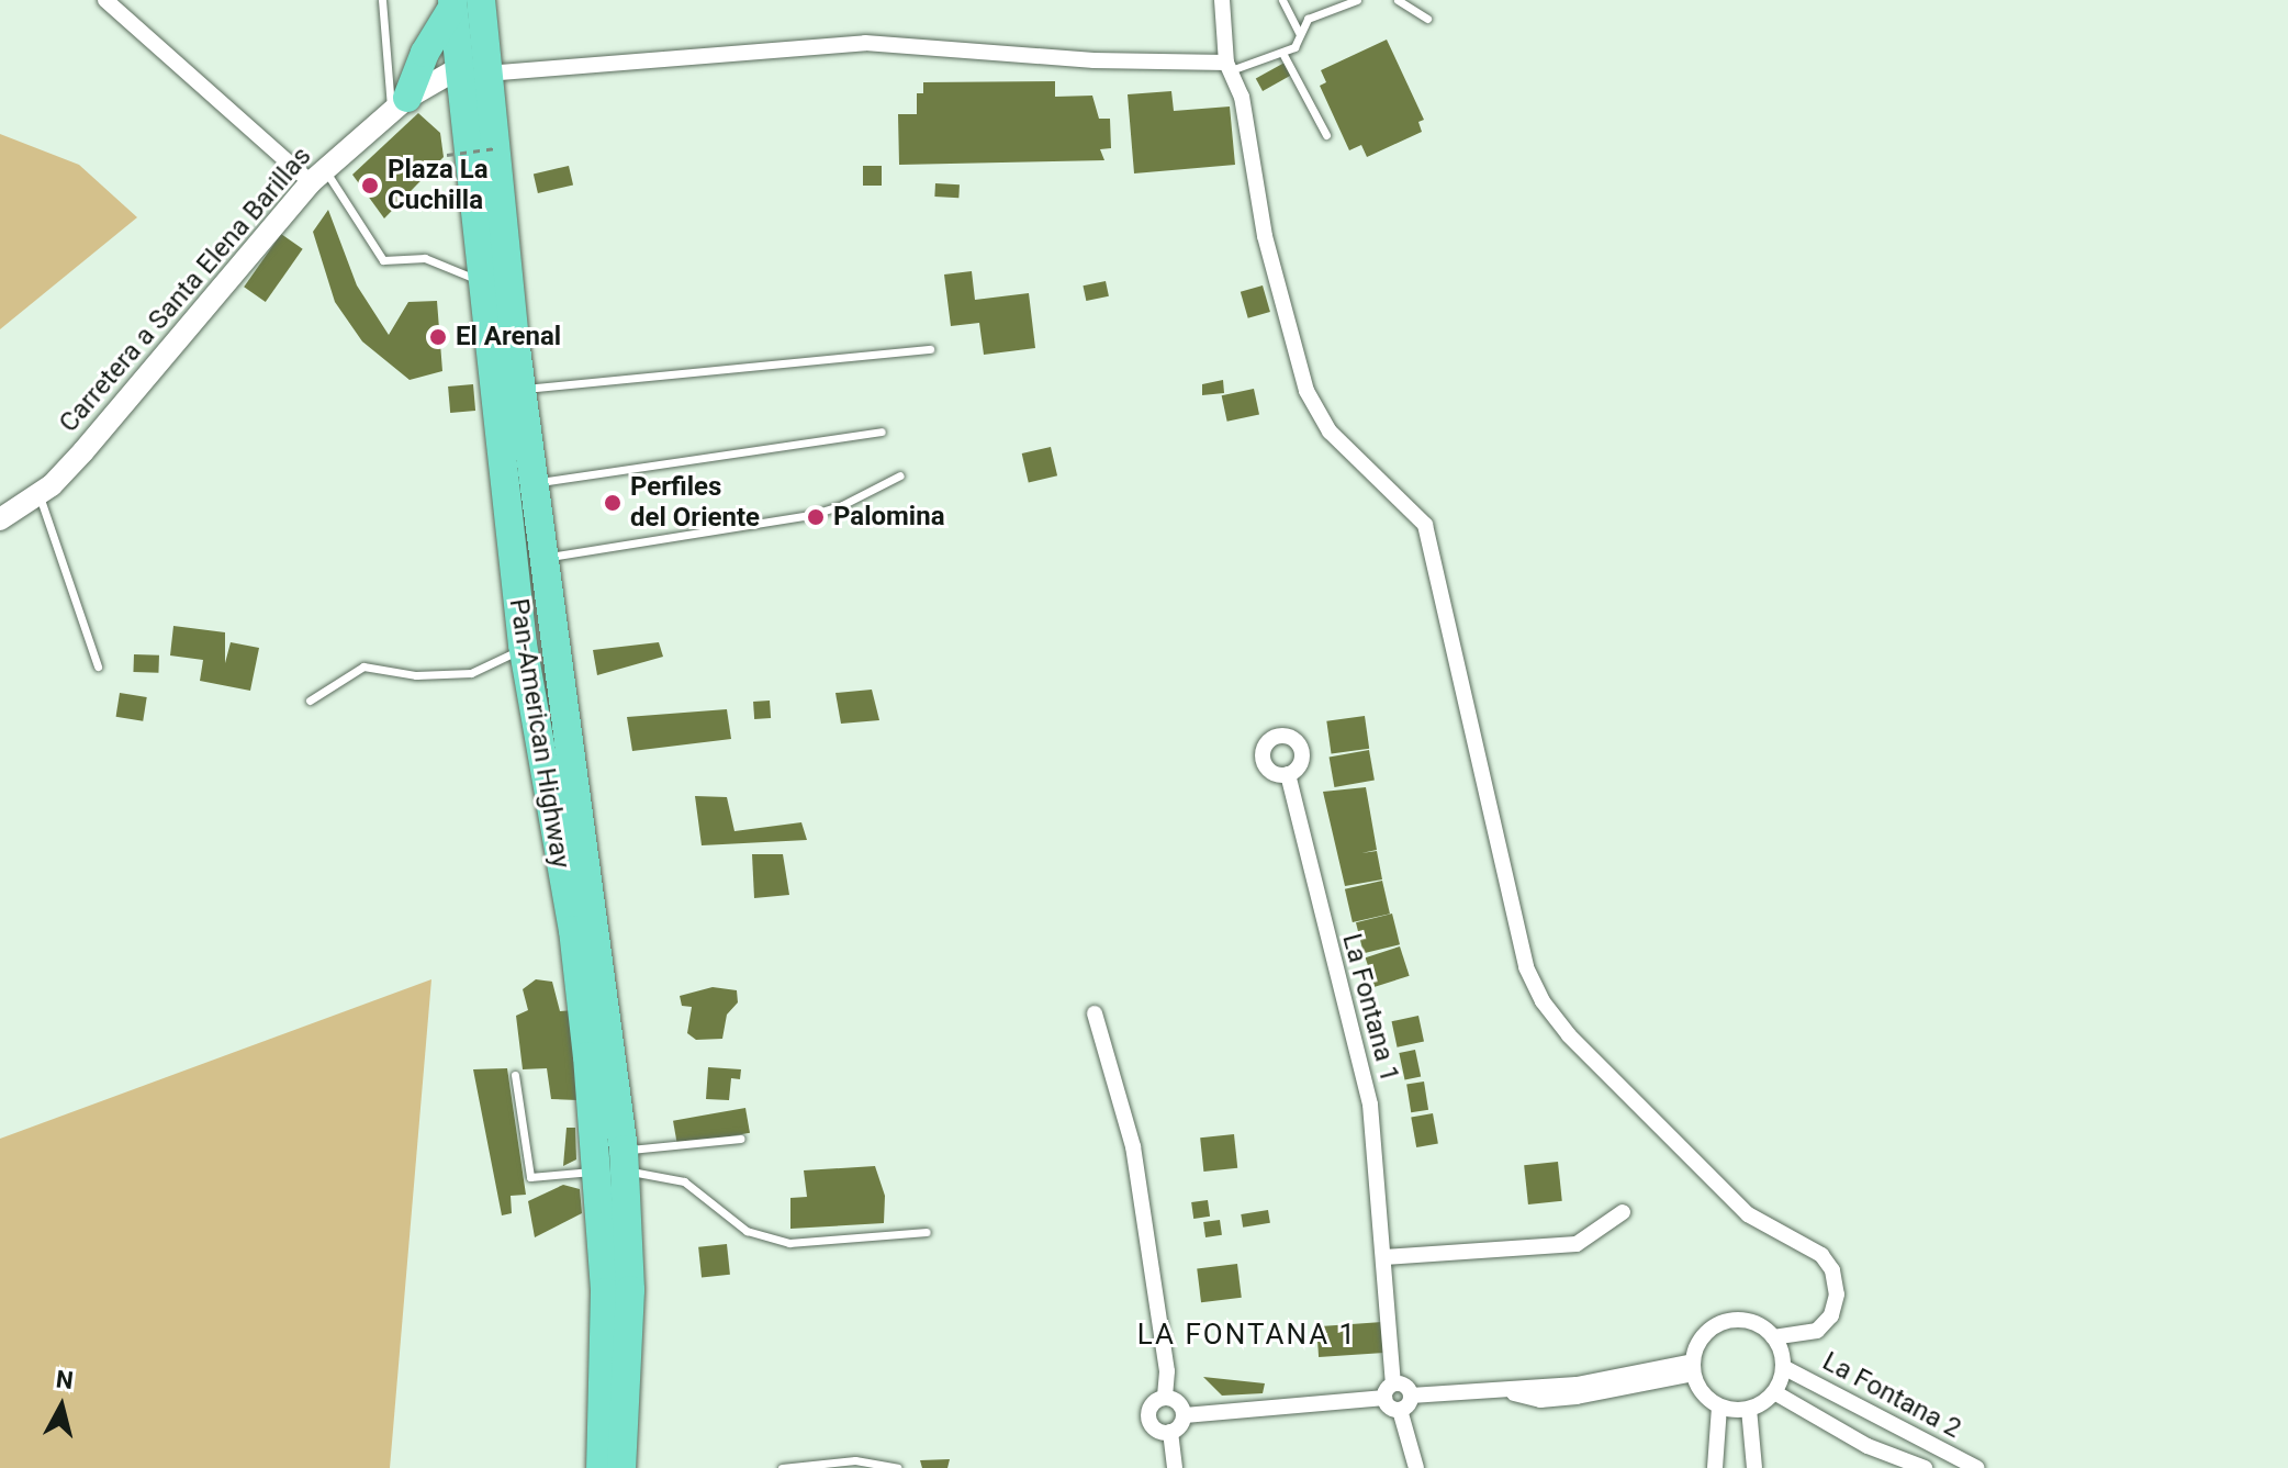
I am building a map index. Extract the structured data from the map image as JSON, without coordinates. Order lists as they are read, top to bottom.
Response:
{
  "streets": {
    "highway": ["Pan-American Highway"],
    "main road": ["Carretera a Santa Elena Barillas"],
    "street": ["La Fontana 1", "La Fontana 2"]
  },
  "districts": ["LA FONTANA 1"],
  "places": [
    "Plaza La Cuchilla",
    "El Arenal",
    "Perfiles del Oriente",
    "Palomina"
  ],
  "north": "top"
}
